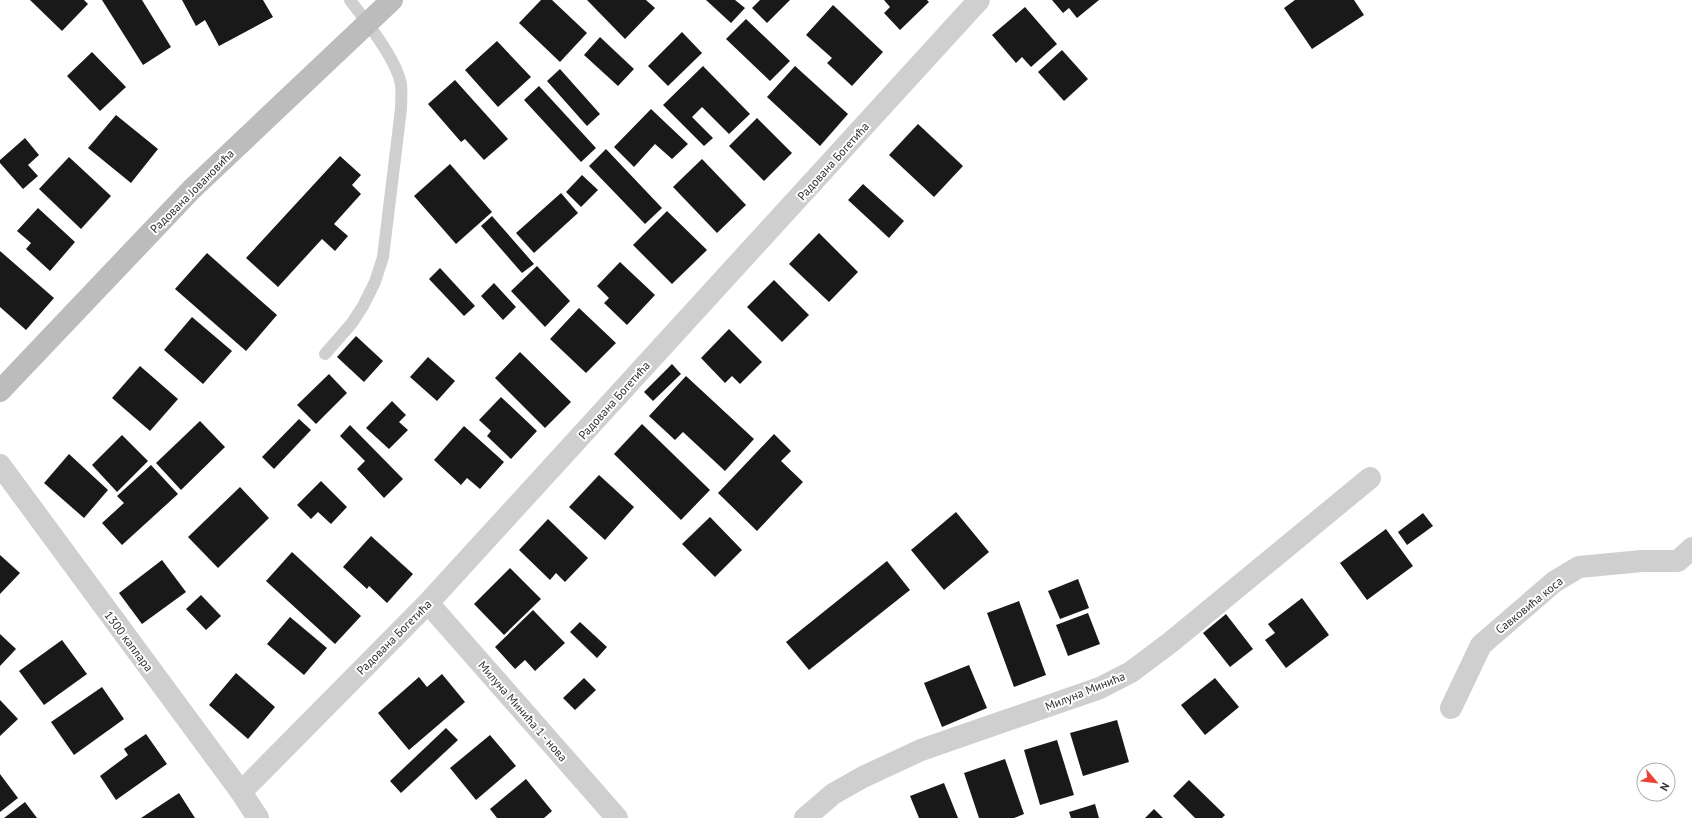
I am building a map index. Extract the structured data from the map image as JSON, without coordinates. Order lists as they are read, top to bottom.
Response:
{
  "streets": {
    "main road": ["Радована Јовановића"],
    "street": [
      "Радована Богетића",
      "Савковића коса",
      "1300 каплара",
      "Милуна Минића",
      "Милуна Минића 1 - нова"
    ]
  },
  "crossings": [
    ["Радована Богетића", "1300 каплара"],
    ["Радована Богетића", "Милуна Минића 1 - нова"]
  ],
  "north": "bottom right"
}
